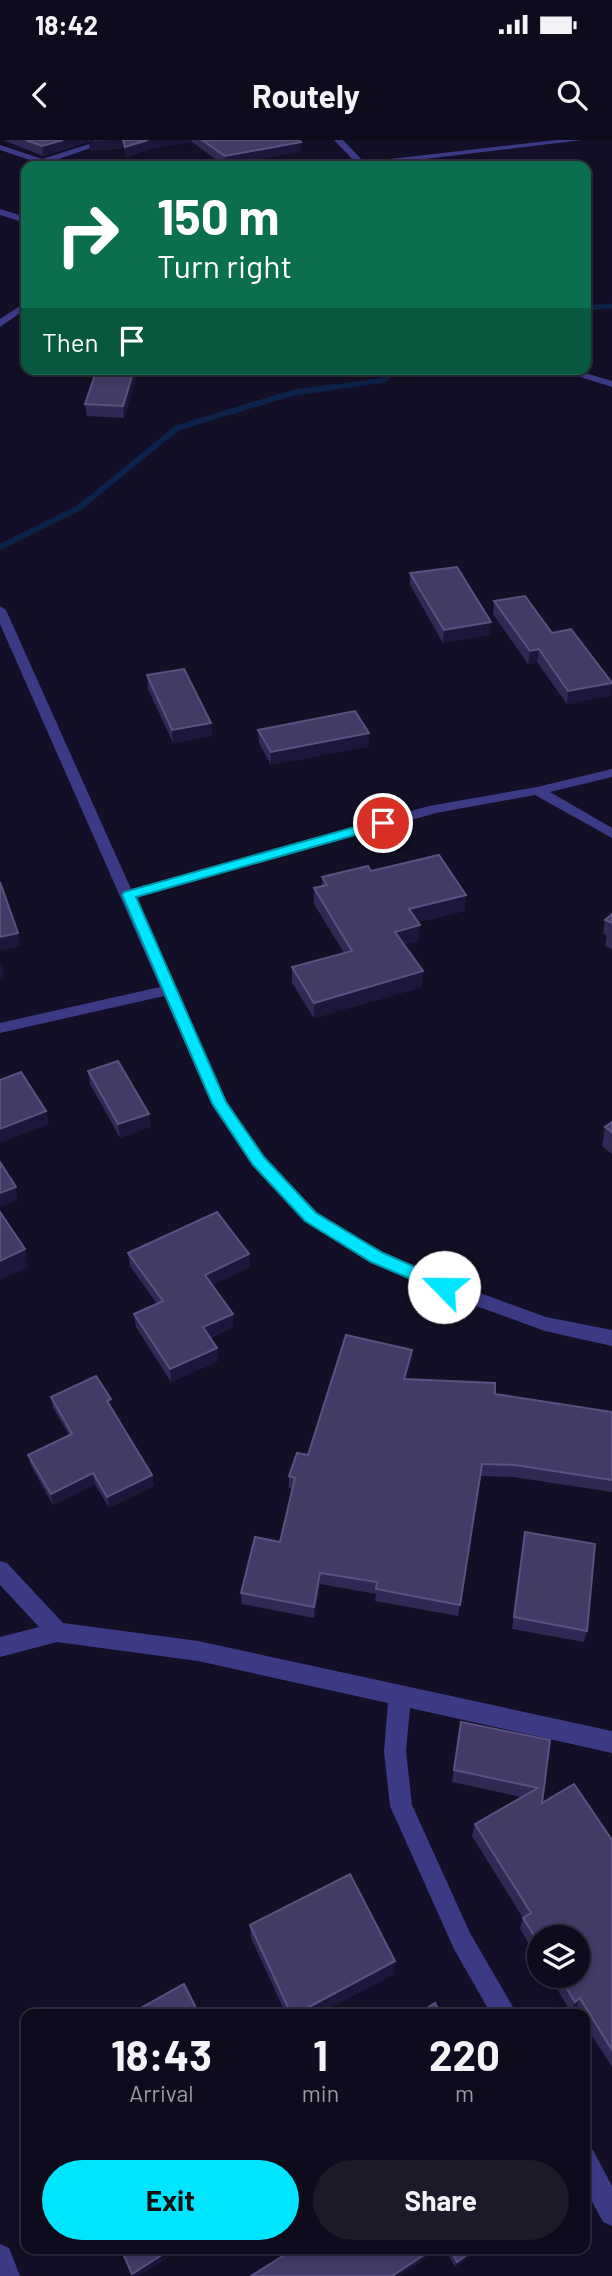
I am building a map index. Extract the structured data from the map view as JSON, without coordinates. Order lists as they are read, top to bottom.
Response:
{
  "page": {
    "status": "18:42",
    "header": "Routely",
    "turn": ["150 m", "Turn right"],
    "then": "Then",
    "eta": [
      "18:43",
      "Arrival",
      "1",
      "min",
      "220",
      "m"
    ],
    "buttons": ["Exit", "Share"]
  }
}
